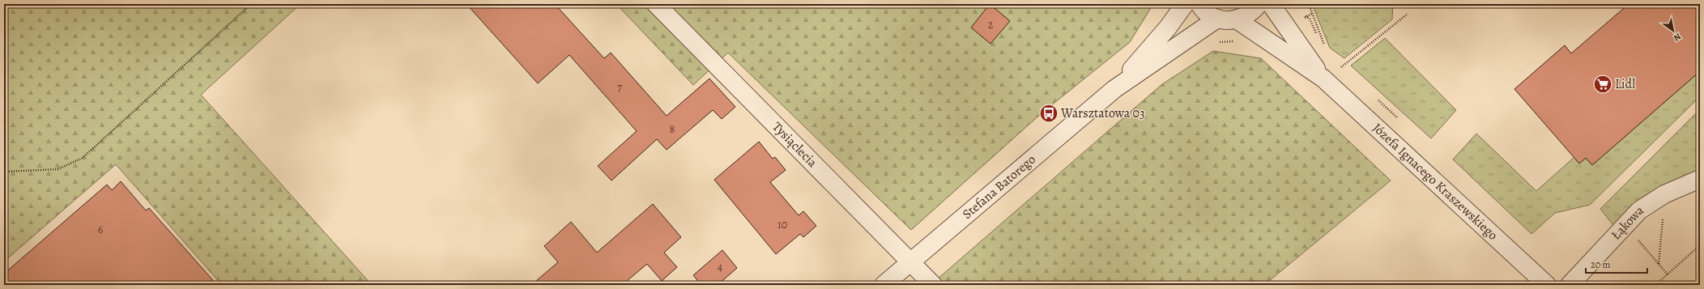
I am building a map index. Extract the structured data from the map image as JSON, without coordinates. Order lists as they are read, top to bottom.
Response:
{
  "streets": {
    "street": [
      "Tysiąclecia",
      "Józefa Ignacego Kraszewskiego",
      "Stefana Batorego",
      "Łąkowa"
    ]
  },
  "crossings": [
    ["Tysiąclecia", "Stefana Batorego"]
  ],
  "places": {
    "supermarket": ["Lidl"],
    "bus stop": ["Warsztatowa 03"]
  },
  "house_numbers": [
    "2",
    "7",
    "8",
    "10",
    "6",
    "4"
  ],
  "scale_bar": "20 m",
  "north": "bottom right"
}
